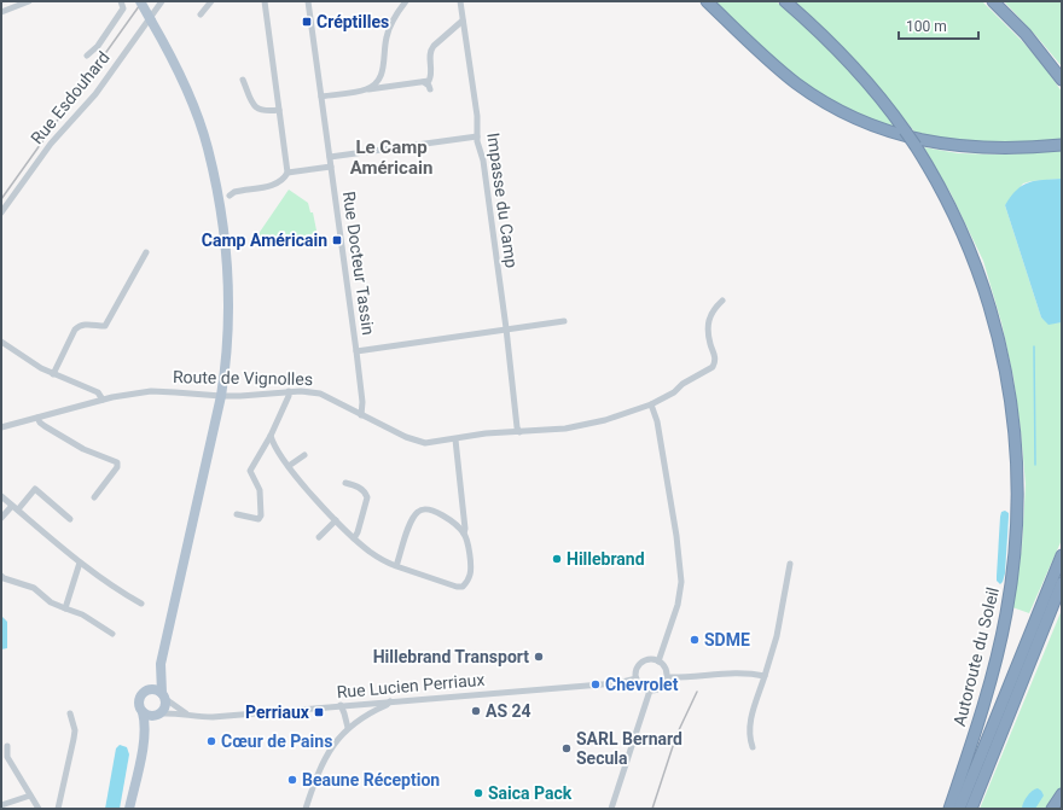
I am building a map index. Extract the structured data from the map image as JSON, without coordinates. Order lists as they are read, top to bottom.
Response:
{
  "streets": {
    "highway": ["Autoroute du Soleil"],
    "street": [
      "Rue Esdouhard",
      "Impasse du Camp",
      "Rue Docteur Tassin",
      "Route de Vignolles",
      "Rue Lucien Perriaux"
    ]
  },
  "crossings": [
    ["Impasse du Camp", "Route de Vignolles"],
    ["Rue Docteur Tassin", "Route de Vignolles"]
  ],
  "districts": ["Le Camp Américain"],
  "places": {
    "transit": ["Créptilles", "Camp Américain", "Perriaux"],
    "other": [
      "Hillebrand",
      "SDME",
      "Hillebrand Transport",
      "Chevrolet",
      "AS 24",
      "Cœur de Pains",
      "SARL Bernard Secula",
      "Beaune Réception",
      "Saica Pack"
    ]
  },
  "scale_bar": "100 m"
}
